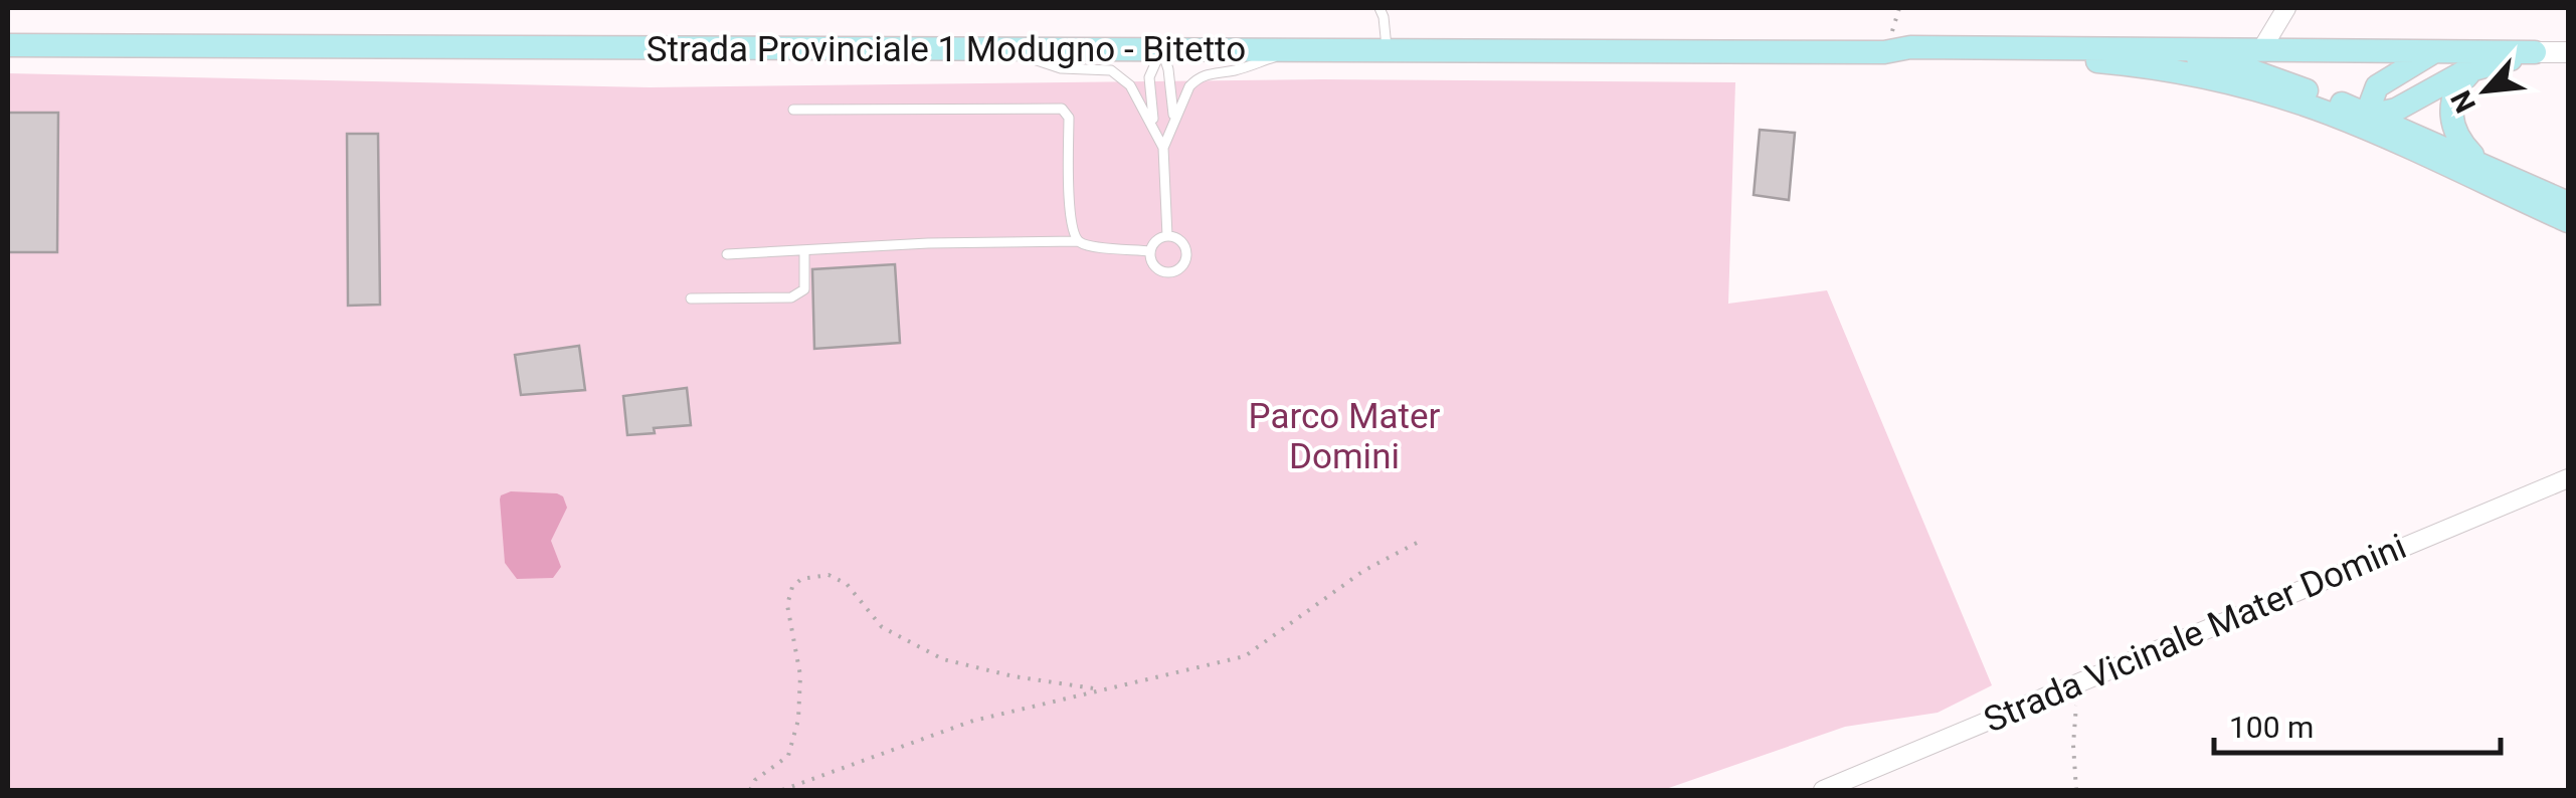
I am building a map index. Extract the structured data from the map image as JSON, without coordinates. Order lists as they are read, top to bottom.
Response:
{
  "streets": {
    "main road": ["Strada Provinciale 1 Modugno - Bitetto"],
    "street": ["Strada Vicinale Mater Domini"]
  },
  "parks": ["Parco Mater Domini"],
  "scale_bar": "100 m",
  "north": "bottom left"
}
